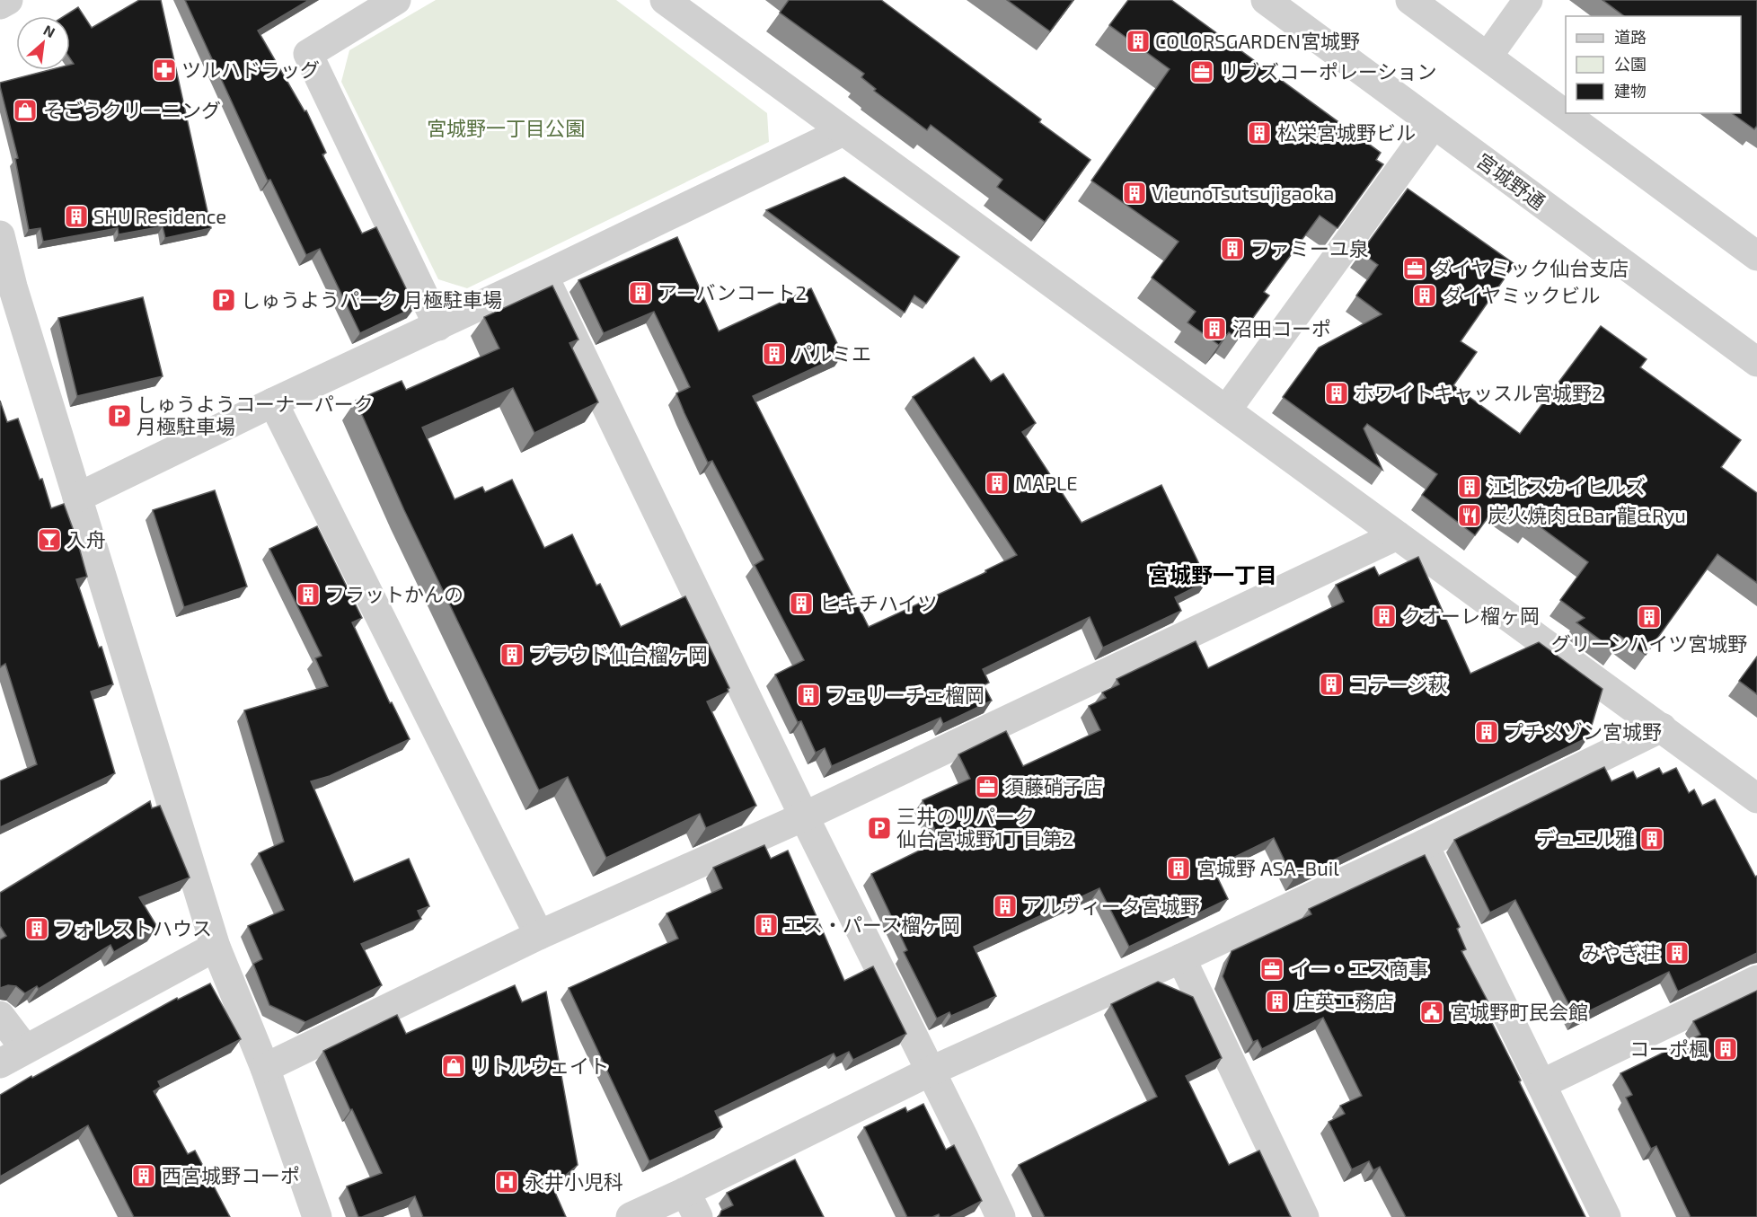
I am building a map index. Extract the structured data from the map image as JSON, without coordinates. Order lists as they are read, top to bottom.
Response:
{
  "streets": {
    "street": ["宮城野通"]
  },
  "districts": ["宮城野一丁目"],
  "parks": ["宮城野一丁目公園"],
  "places": {
    "building": [
      "COLORSGARDEN宮城野",
      "松栄宮城野ビル",
      "VieunoTsutsujigaoka",
      "SHU Residence",
      "ファミーユ泉",
      "アーバンコート2",
      "ダイヤミックビル",
      "沼田コーポ",
      "パルミエ",
      "ホワイトキャッスル宮城野2",
      "MAPLE",
      "江北スカイヒルズ",
      "フラットかんの",
      "ヒキチハイツ",
      "クオーレ榴ヶ岡",
      "グリーンハイツ宮城野",
      "プラウド仙台榴ヶ岡",
      "コテージ萩",
      "フェリーチェ榴岡",
      "プチメゾン宮城野",
      "デュエル雅",
      "宮城野 ASA-Buil",
      "アルヴィータ宮城野",
      "エス・パース榴ヶ岡",
      "フォレストハウス",
      "みやぎ荘",
      "庄英工務店",
      "コーポ楓",
      "西宮城野コーポ"
    ],
    "pharmacy": ["ツルハドラッグ"],
    "office": [
      "リブズコーポレーション",
      "ダイヤミック仙台支店",
      "須藤硝子店",
      "イー・エス商事"
    ],
    "shop": ["そごうクリーニング", "リトルウェイト"],
    "parking": ["しゅうようパーク 月極駐車場", "しゅうようコーナーパーク 月極駐車場", "三井のリパーク 仙台宮城野1丁目第2"],
    "restaurant": ["炭火焼肉&Bar 龍&Ryu"],
    "bar": ["入舟"],
    "public building": ["宮城野町民会館"],
    "hospital": ["永井小児科"]
  },
  "legend": ["道路", "公園", "建物"],
  "north": "top right"
}
